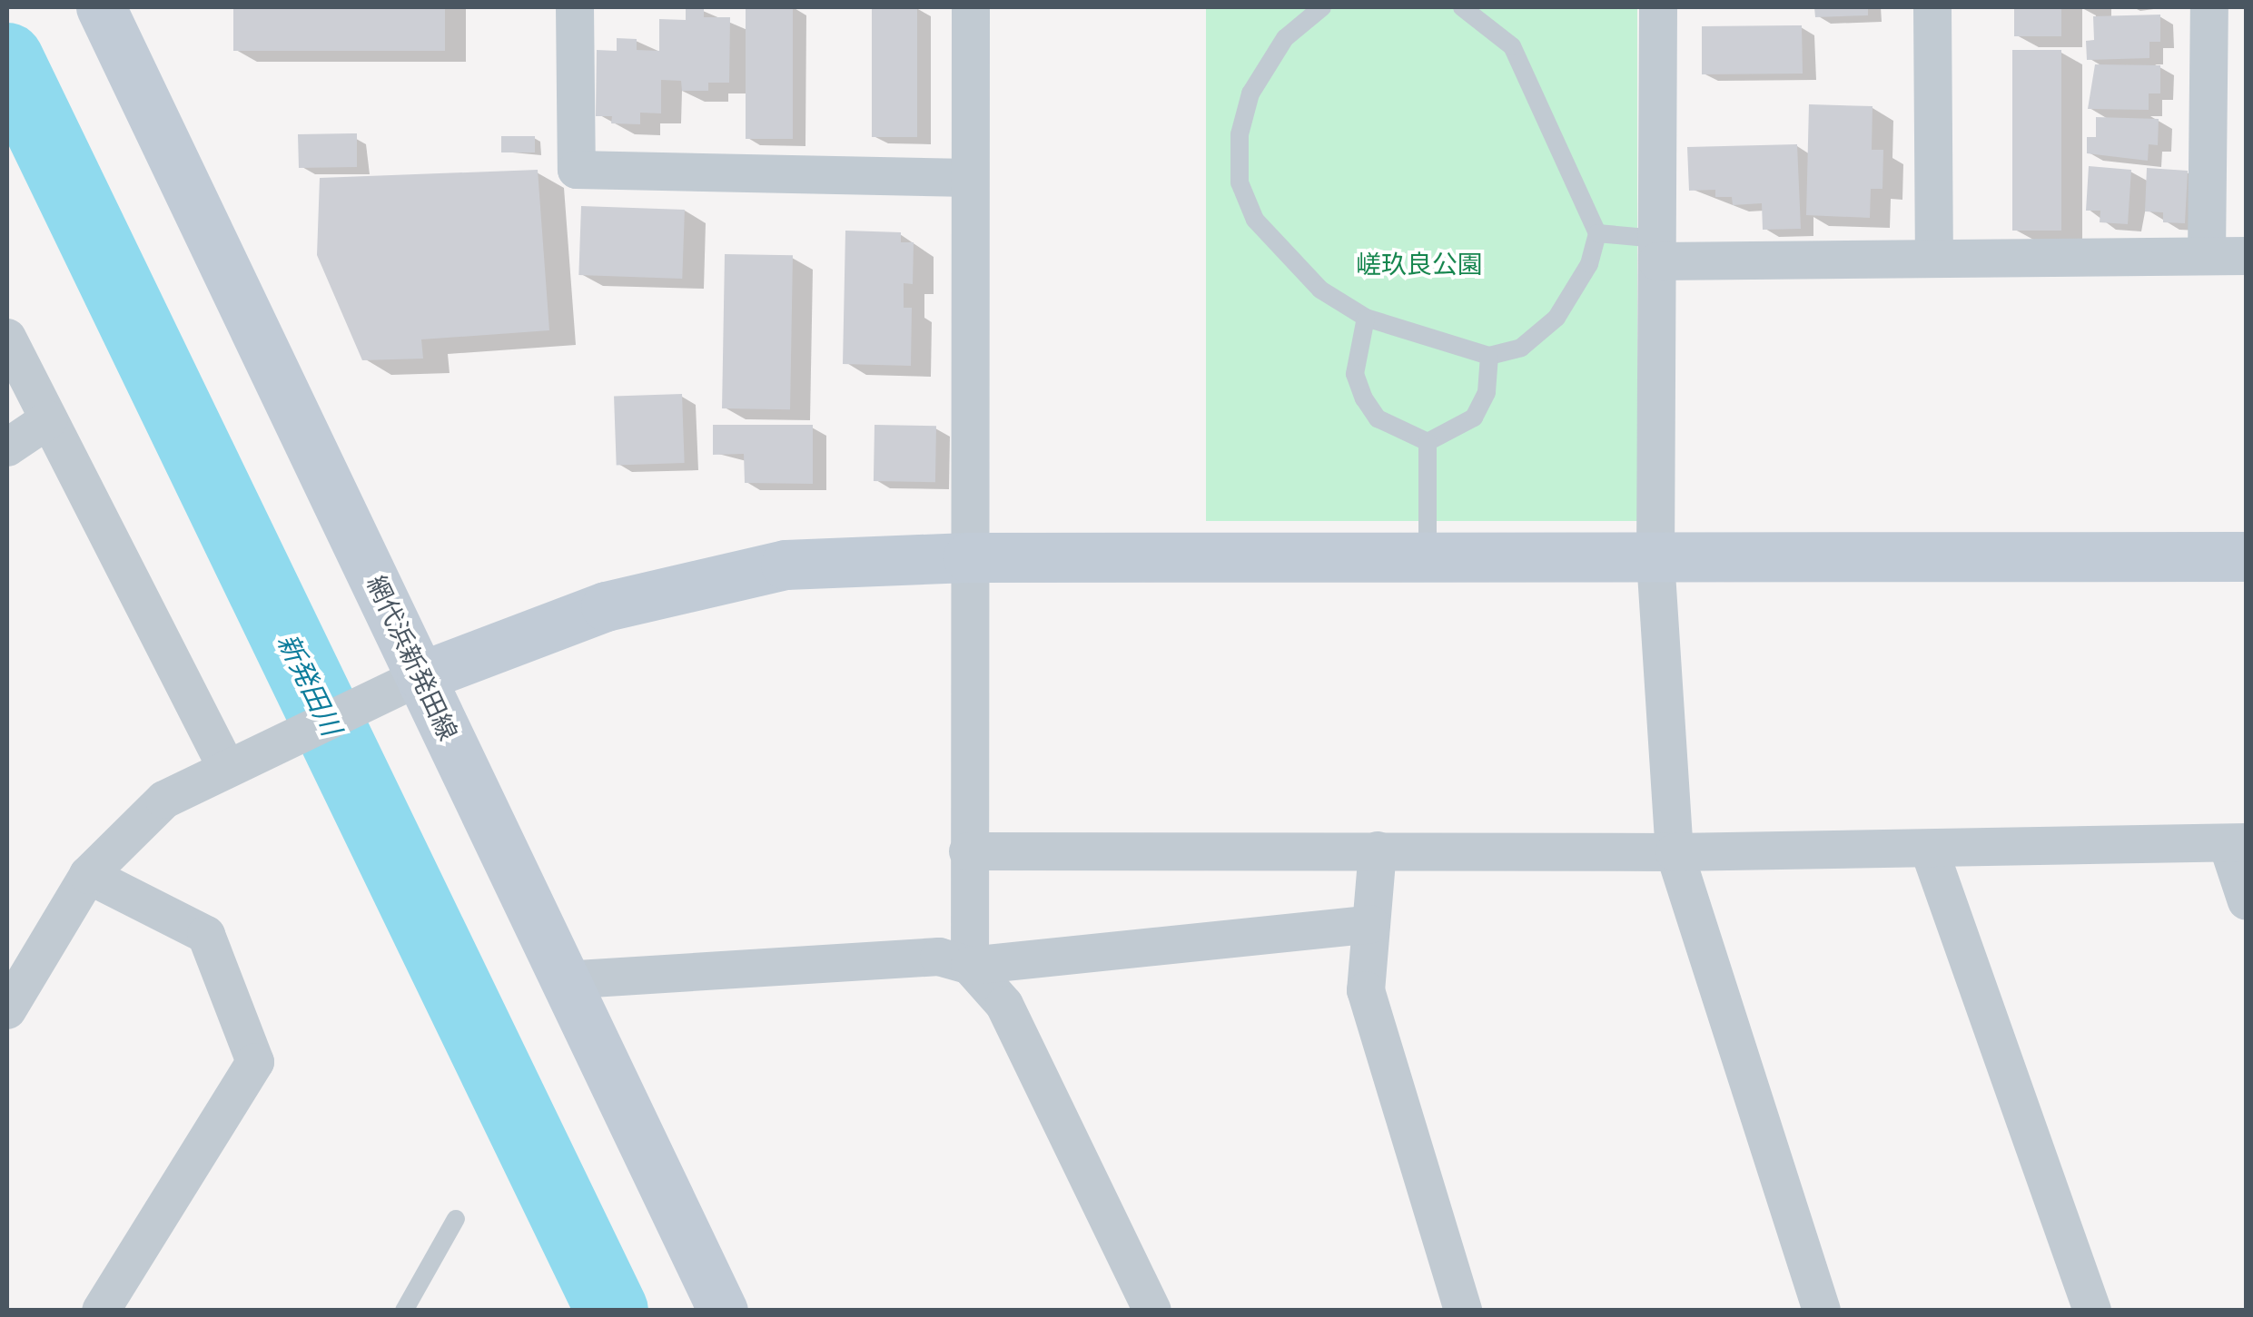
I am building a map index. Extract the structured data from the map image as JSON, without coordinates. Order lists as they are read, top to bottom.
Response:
{
  "streets": {
    "street": ["網代浜新発田線"]
  },
  "water": ["新発田川"],
  "parks": ["嵯玖良公園"]
}
